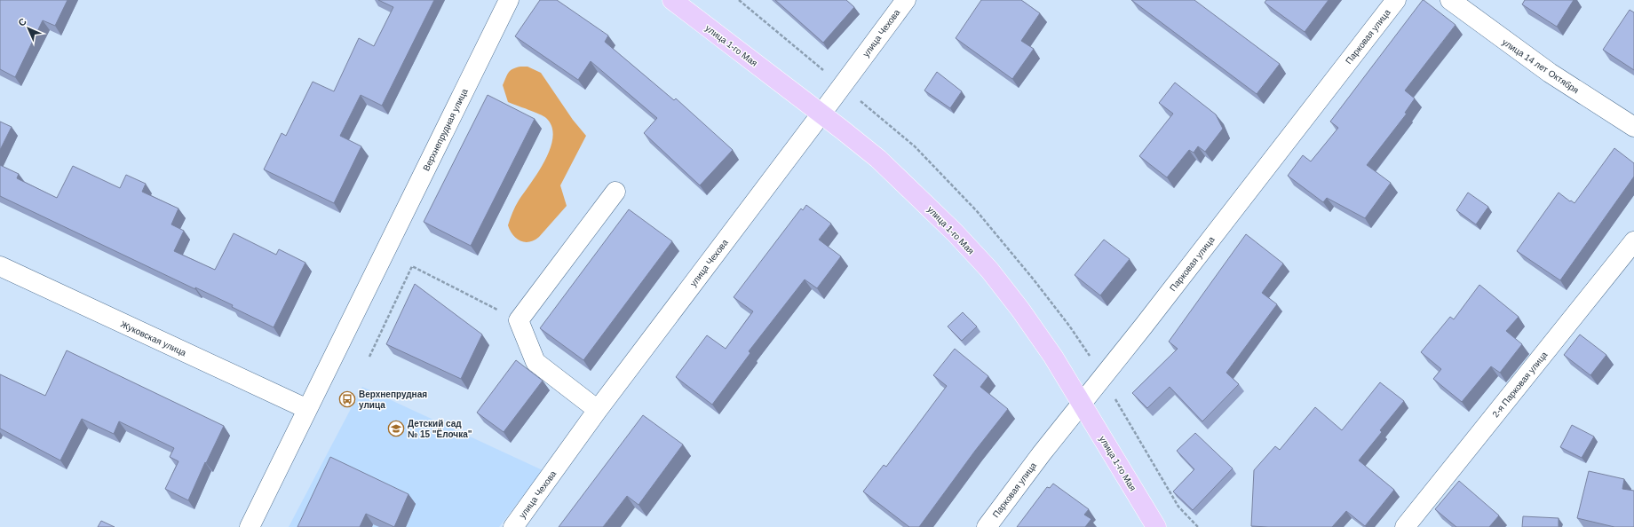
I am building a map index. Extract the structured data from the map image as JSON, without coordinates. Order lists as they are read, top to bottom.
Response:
{
  "streets": {
    "main road": ["улица 1-го Мая"],
    "street": [
      "улица Чехова",
      "Парковая улица",
      "улица 14 лет Октября",
      "Верхнепрудная улица",
      "Жуковская улица",
      "2-я Парковая улица"
    ]
  },
  "crossings": [
    ["улица Чехова", "улица 1-го Мая"],
    ["Парковая улица", "улица 1-го Мая"],
    ["Верхнепрудная улица", "Жуковская улица"]
  ],
  "places": {
    "bus stop": ["Верхнепрудная улица"],
    "school or university": ["Детский сад № 15 \"Ёлочка\""]
  },
  "north": "top left"
}
